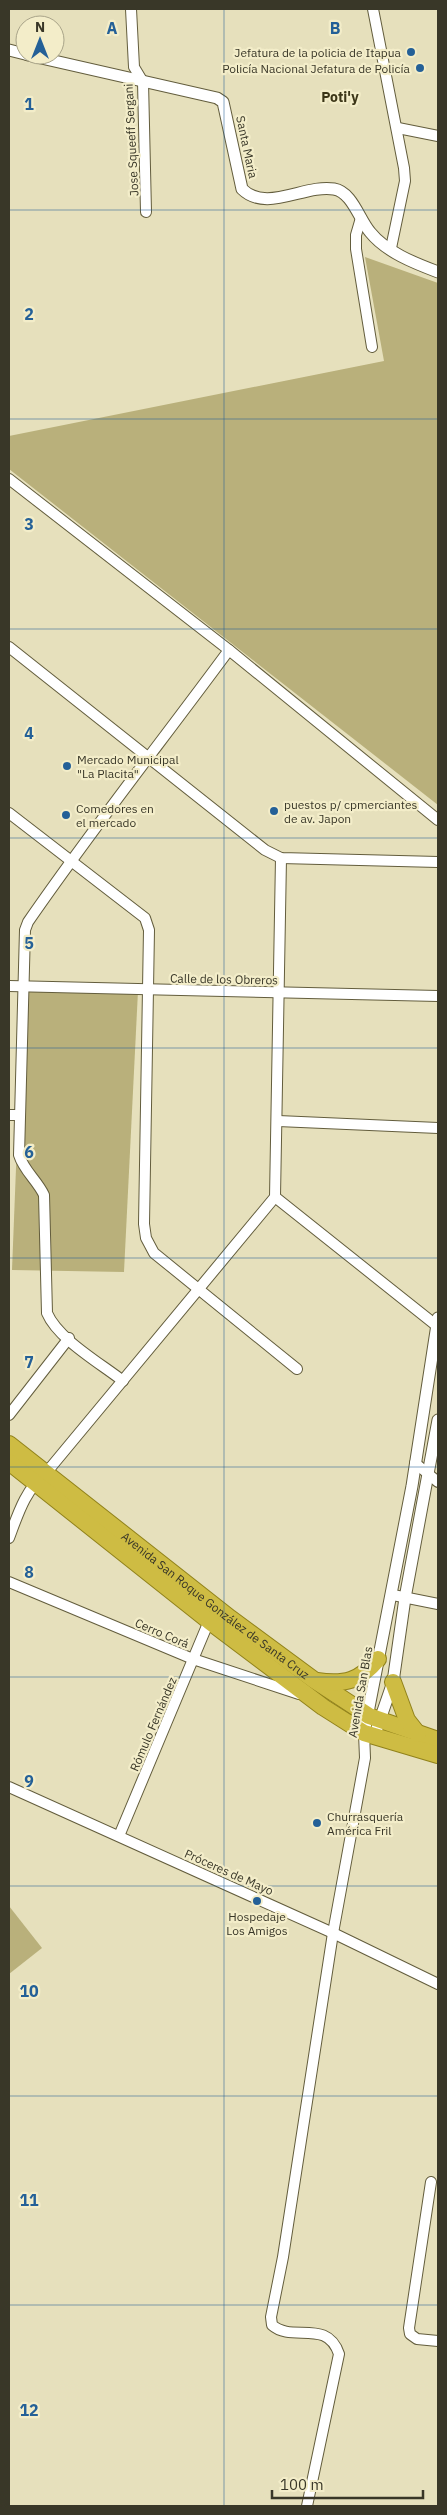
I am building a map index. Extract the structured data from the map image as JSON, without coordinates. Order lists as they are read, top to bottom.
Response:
{
  "streets": {
    "highway": ["Avenida San Roque González de Santa Cruz"],
    "street": [
      "Jose Squeeff Sergani",
      "Santa Maria",
      "Calle de los Obreros",
      "Cerro Corá",
      "Avenida San Blas",
      "Rómulo Fernández",
      "Próceres de Mayo"
    ]
  },
  "crossings": [
    ["Jose Squeeff Sergani", "Santa Maria"],
    ["Avenida San Roque González de Santa Cruz", "Cerro Corá"],
    ["Avenida San Roque González de Santa Cruz", "Avenida San Blas"],
    ["Avenida San Roque González de Santa Cruz", "Rómulo Fernández"],
    ["Cerro Corá", "Rómulo Fernández"],
    ["Avenida San Blas", "Próceres de Mayo"],
    ["Rómulo Fernández", "Próceres de Mayo"]
  ],
  "districts": ["Poti'y"],
  "places": [
    "Jefatura de la policia de Itapua",
    "Policía Nacional Jefatura de Policía",
    "Mercado Municipal \"La Placita\"",
    "puestos p/ cpmerciantes de av. Japon",
    "Comedores en el mercado",
    "Churrasquería América Fril",
    "Hospedaje Los Amigos"
  ],
  "scale_bar": "100 m",
  "north": "top",
  "grid": {
    "columns": ["A", "B"],
    "rows": [
      "1",
      "2",
      "3",
      "4",
      "5",
      "6",
      "7",
      "8",
      "9",
      "10",
      "11",
      "12"
    ]
  }
}
